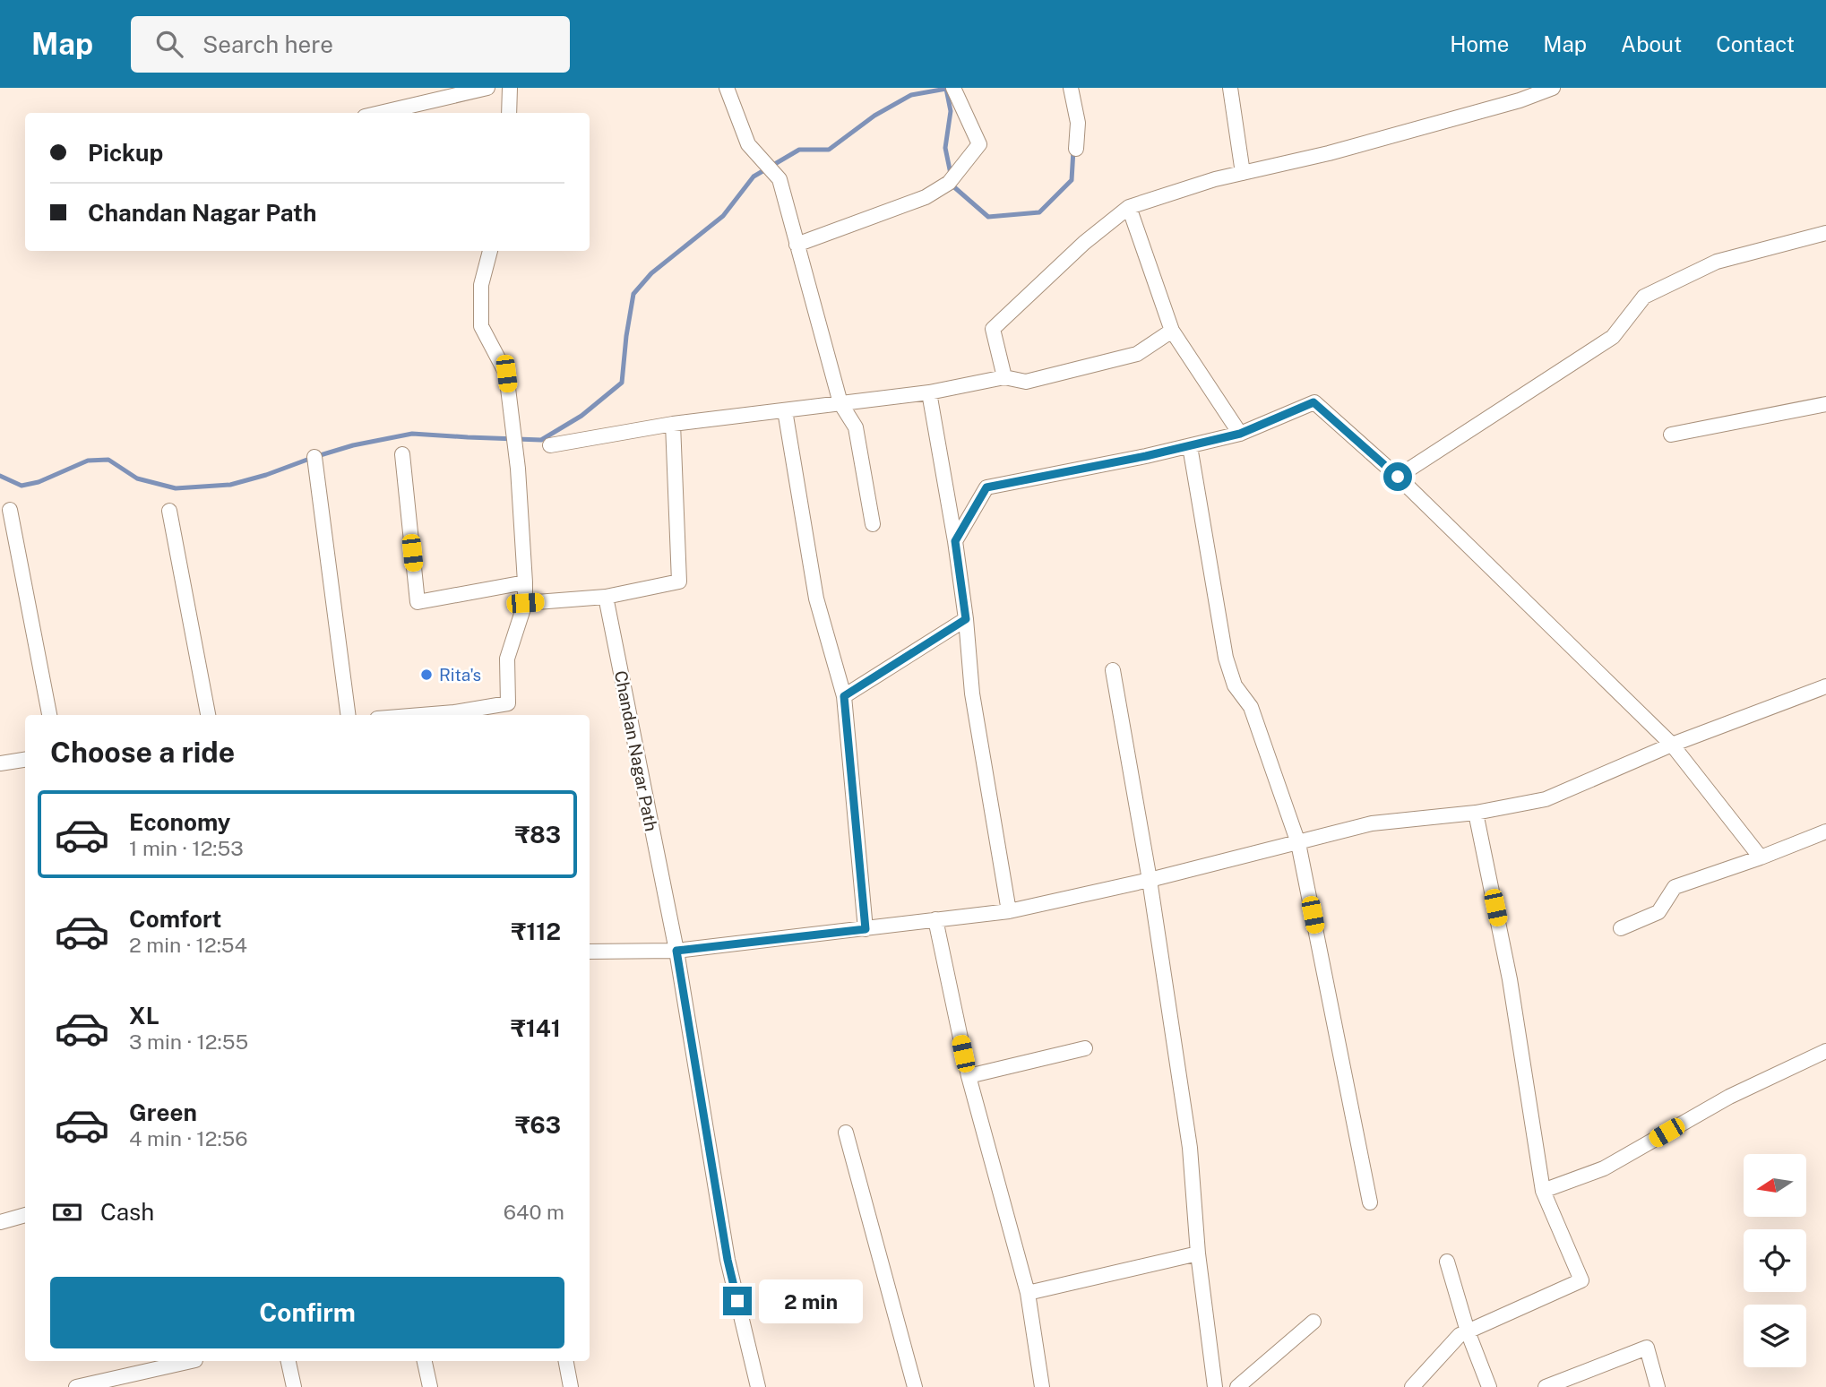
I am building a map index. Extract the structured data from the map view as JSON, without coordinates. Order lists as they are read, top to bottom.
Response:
{
  "streets": {
    "street": ["Chandan Nagar Path"]
  },
  "places": ["Rita's"],
  "north": "left",
  "page": {
    "header": "Map",
    "search": "Search here",
    "nav": [
      "Home",
      "Map",
      "About",
      "Contact"
    ],
    "banner": ["Pickup", "Chandan Nagar Path"],
    "heading": "Choose a ride",
    "list": [
      {
        "name": "Economy",
        "note": "1 min · 12:53",
        "value": "₹83"
      },
      {
        "name": "Comfort",
        "note": "2 min · 12:54",
        "value": "₹112"
      },
      {
        "name": "XL",
        "note": "3 min · 12:55",
        "value": "₹141"
      },
      {
        "name": "Green",
        "note": "4 min · 12:56",
        "value": "₹63"
      }
    ],
    "pay": ["Cash", "640 m"],
    "buttons": "Confirm",
    "bubble": "2 min"
  }
}
